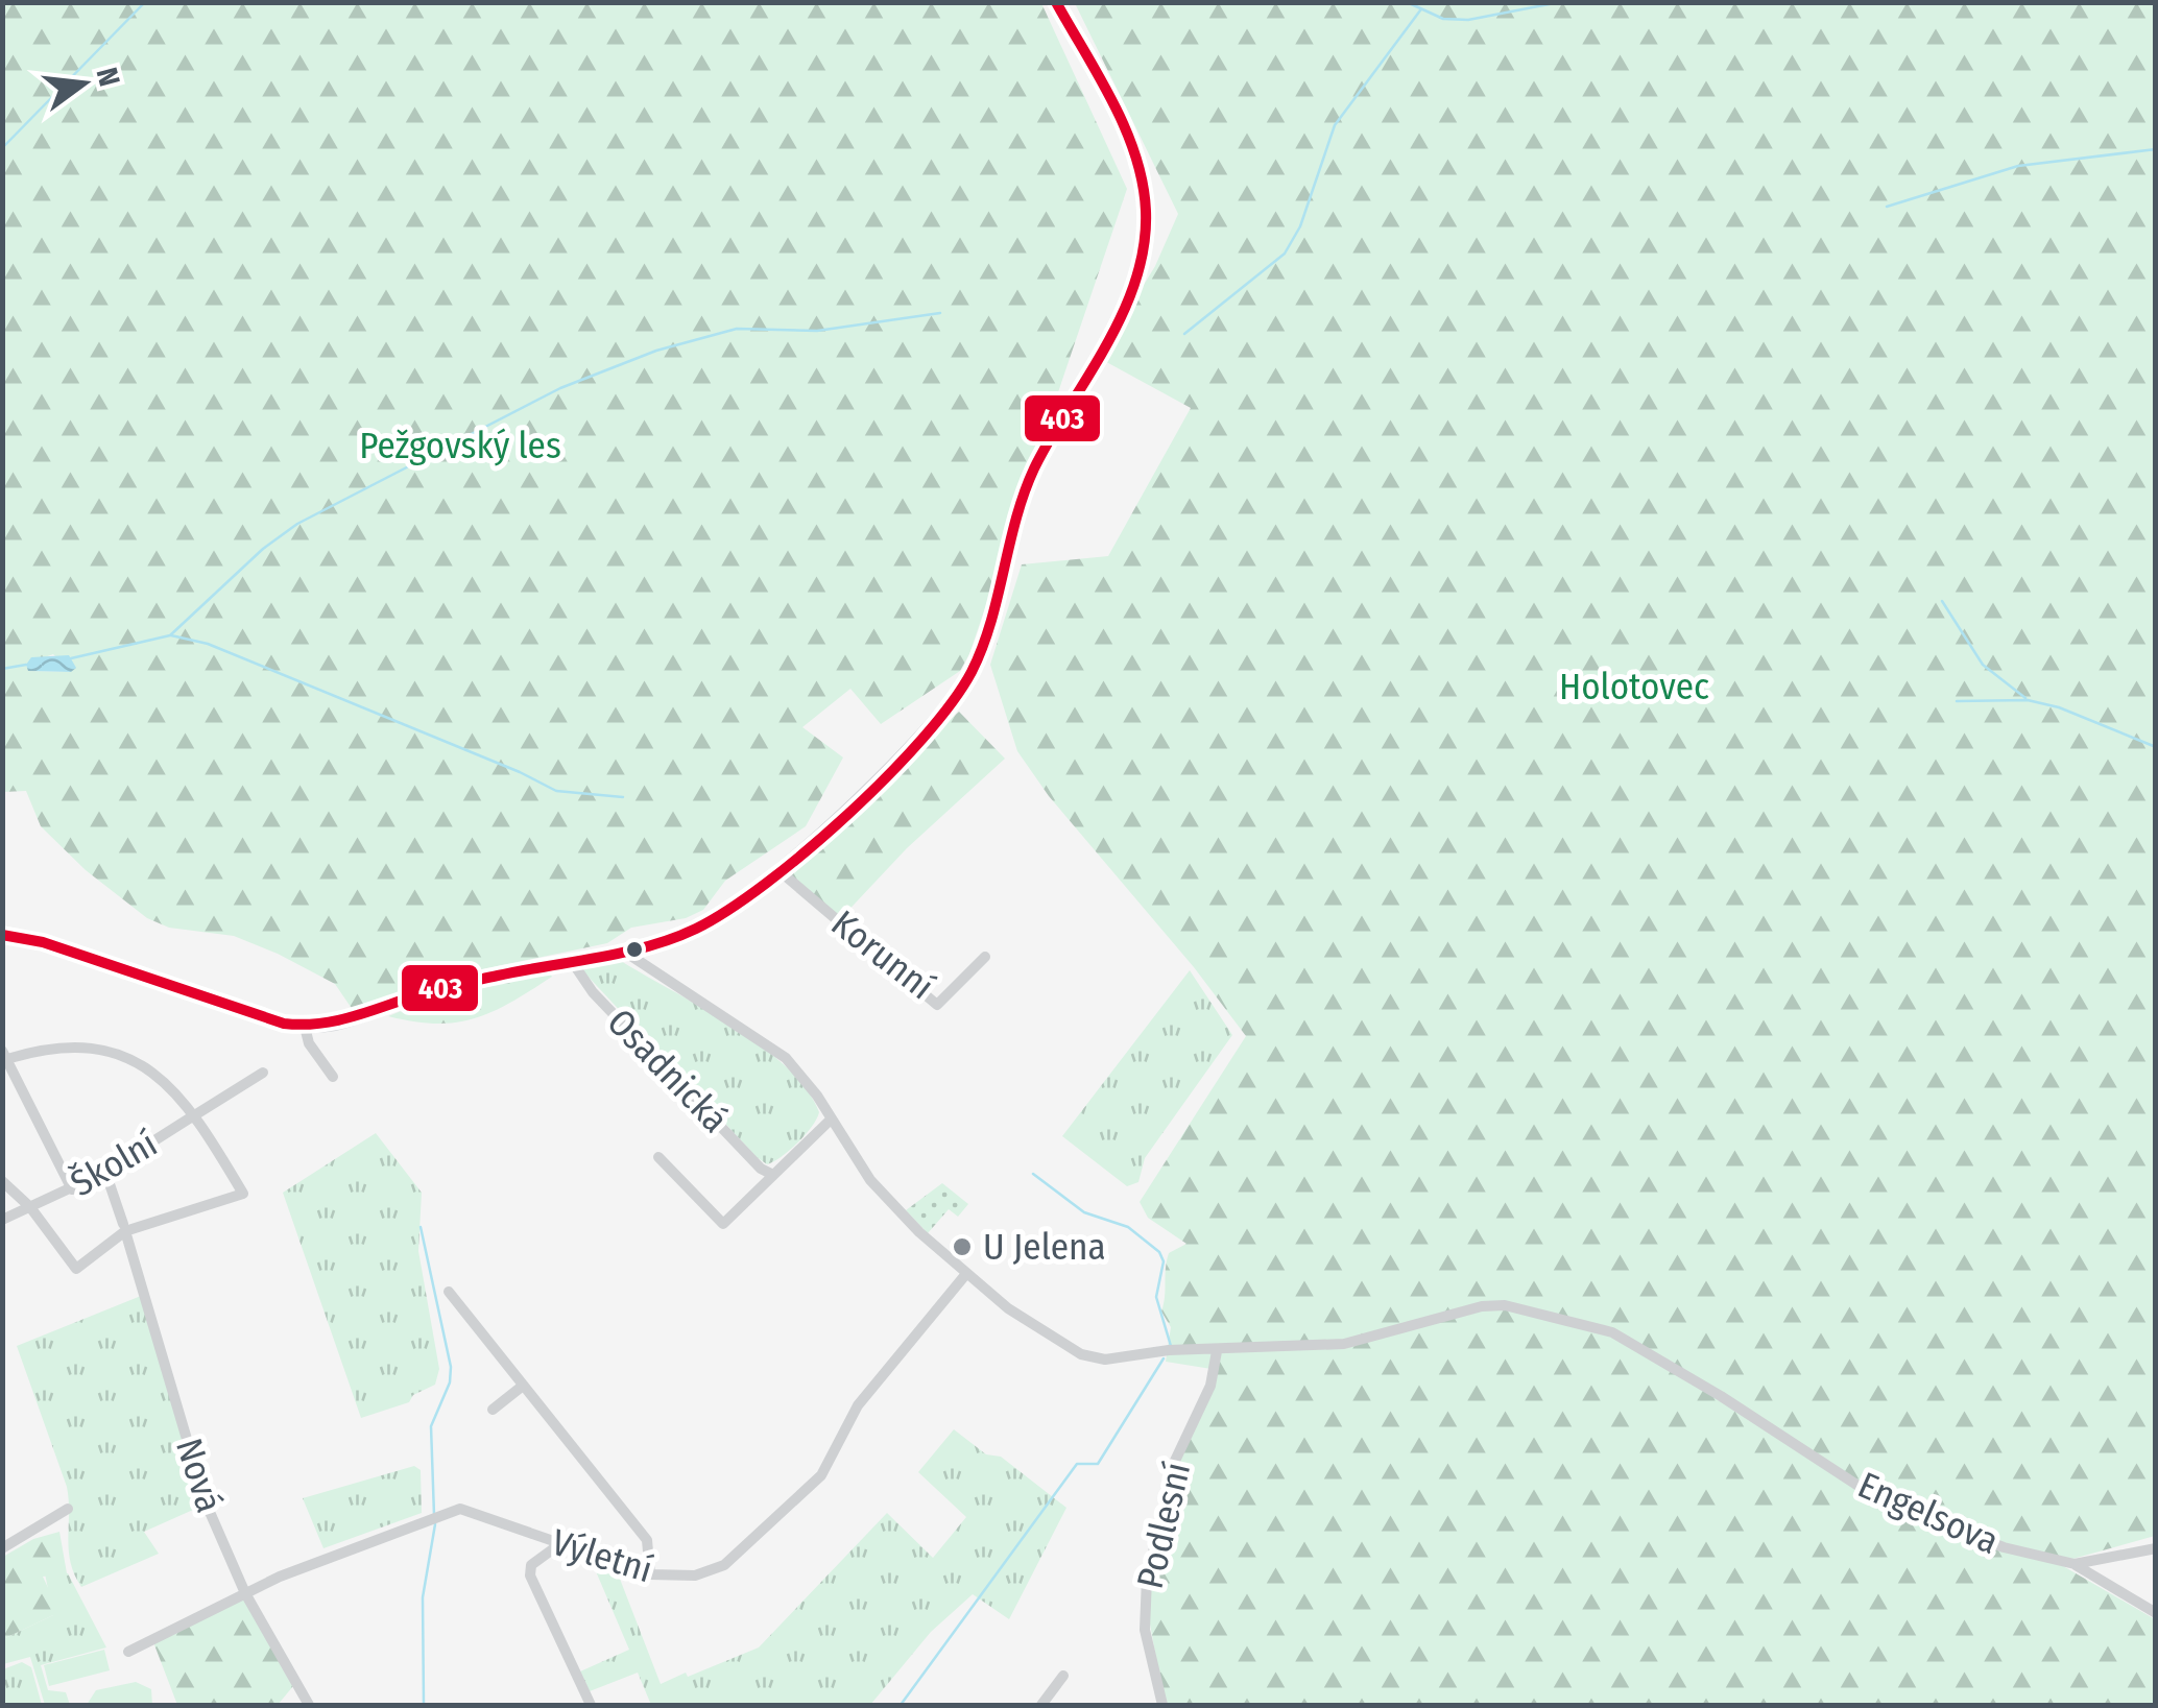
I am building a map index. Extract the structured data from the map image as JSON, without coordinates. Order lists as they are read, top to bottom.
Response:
{
  "streets": {
    "street": [
      "Korunní",
      "Osadnická",
      "Školní",
      "Nová",
      "Engelsova",
      "Podlesní",
      "Výletní"
    ]
  },
  "crossings": [
    ["Školní", "Nová"],
    ["Nová", "Výletní"],
    ["Engelsova", "Podlesní"]
  ],
  "parks": ["Pežgovský les", "Holotovec"],
  "places": ["U Jelena"],
  "lines": ["transit line 403"],
  "north": "right"
}
